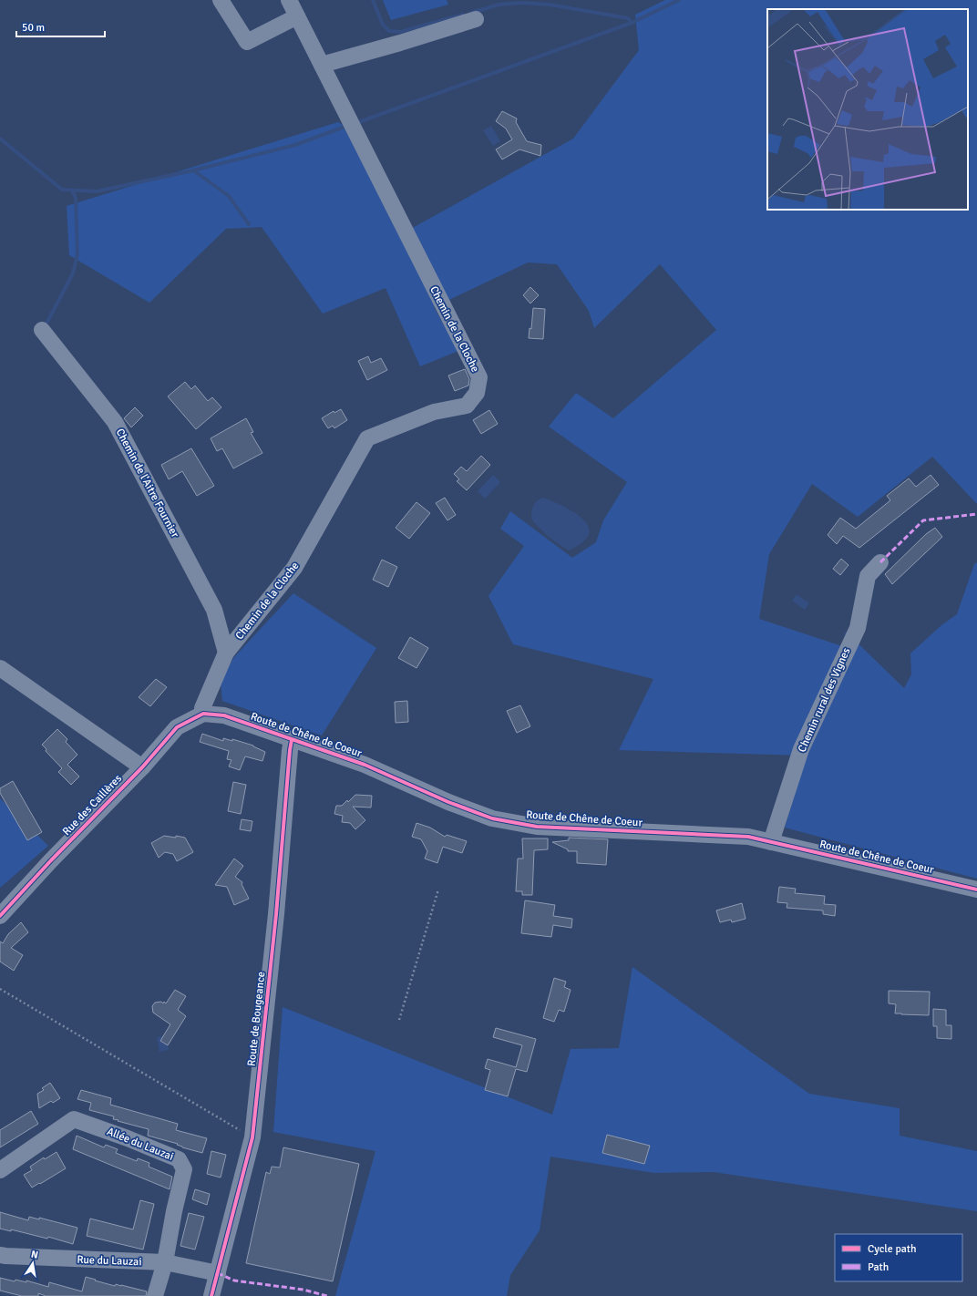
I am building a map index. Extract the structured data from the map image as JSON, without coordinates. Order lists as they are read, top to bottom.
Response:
{
  "streets": {
    "street": [
      "Chemin de la Cloche",
      "Chemin de l'Aitre Fournier",
      "Chemin rural des Vignes",
      "Route de Chêne de Coeur",
      "Rue des Caillères",
      "Route de Bougeance",
      "Allée du Lauzai",
      "Rue du Lauzai"
    ]
  },
  "crossings": [
    ["Chemin de la Cloche", "Chemin de l'Aitre Fournier"],
    ["Chemin de la Cloche", "Route de Chêne de Coeur"],
    ["Chemin de la Cloche", "Rue des Caillères"],
    ["Chemin rural des Vignes", "Route de Chêne de Coeur"],
    ["Route de Chêne de Coeur", "Rue des Caillères"],
    ["Route de Chêne de Coeur", "Route de Bougeance"],
    ["Route de Bougeance", "Rue du Lauzai"],
    ["Allée du Lauzai", "Rue du Lauzai"]
  ],
  "legend": ["Cycle path", "Path"],
  "scale_bar": "50 m",
  "north": "top"
}
